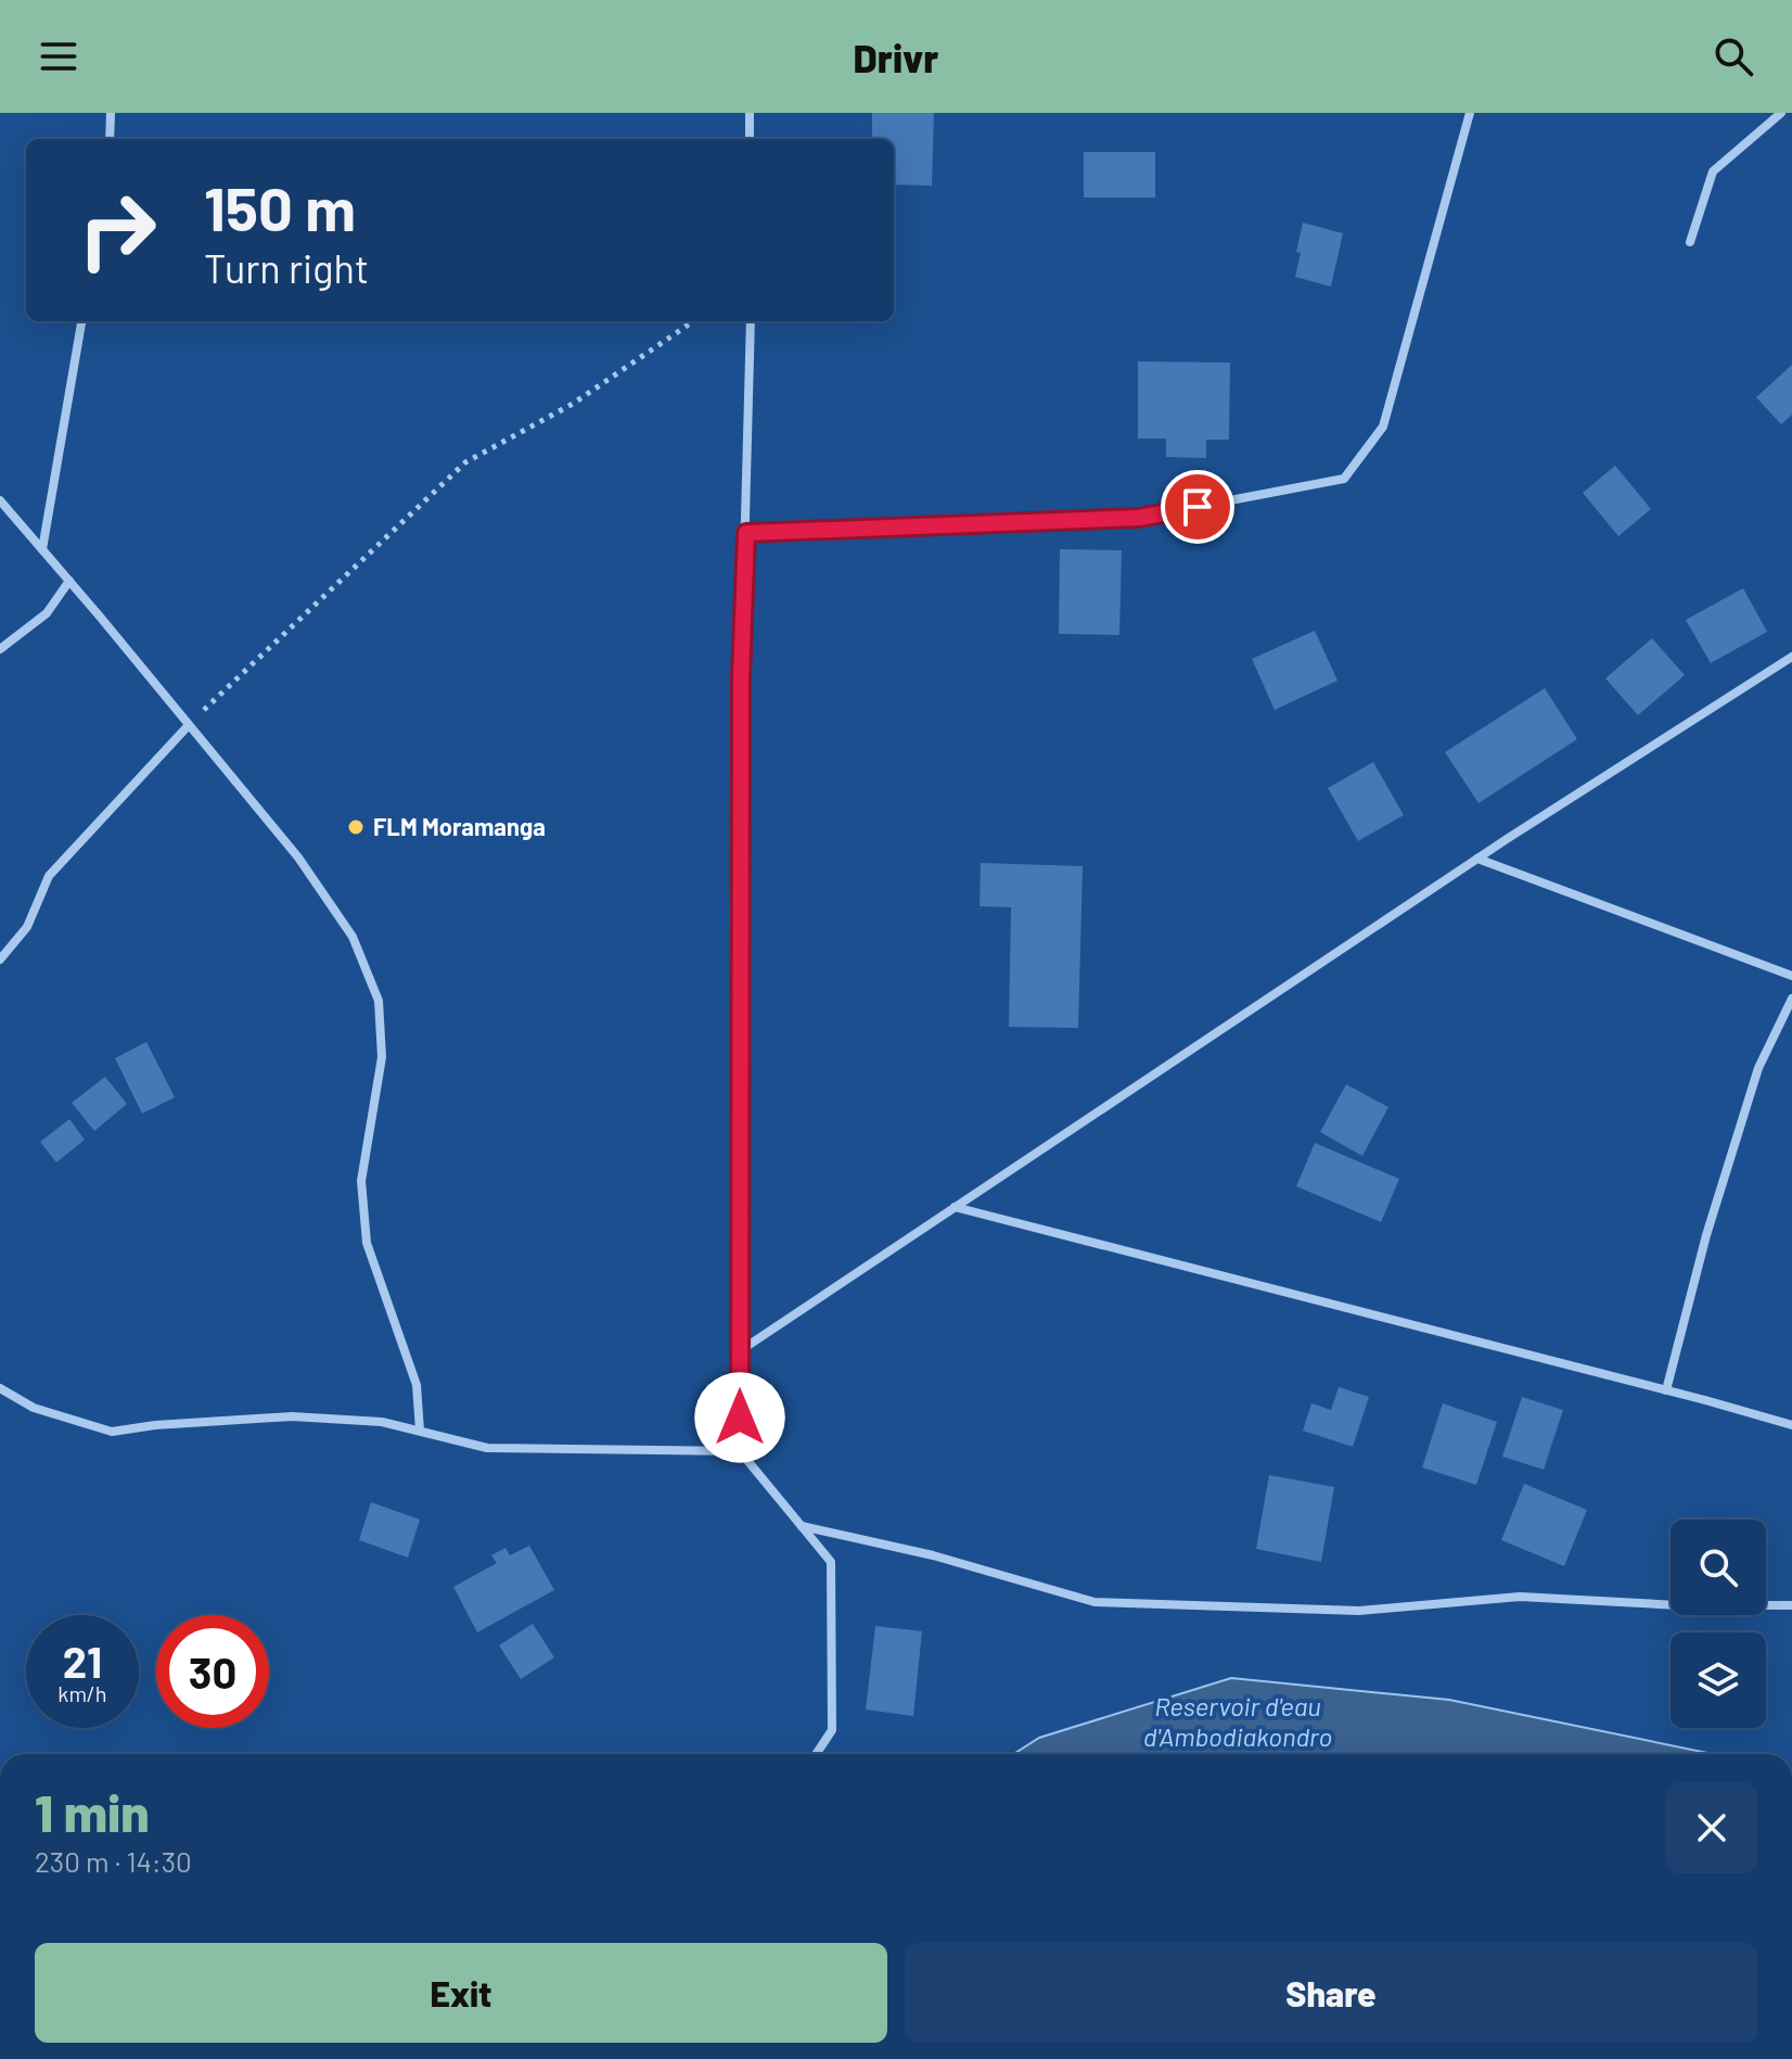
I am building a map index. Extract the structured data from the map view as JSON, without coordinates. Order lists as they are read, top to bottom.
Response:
{
  "water": ["Reservoir d'eau d'Ambodiakondro"],
  "places": ["FLM Moramanga"],
  "page": {
    "header": "Drivr",
    "turn": ["150 m", "Turn right"],
    "speed": "21 km/h",
    "limit": "30",
    "heading": ["1 min", "230 m · 14:30"],
    "buttons": ["Exit", "Share"]
  }
}
